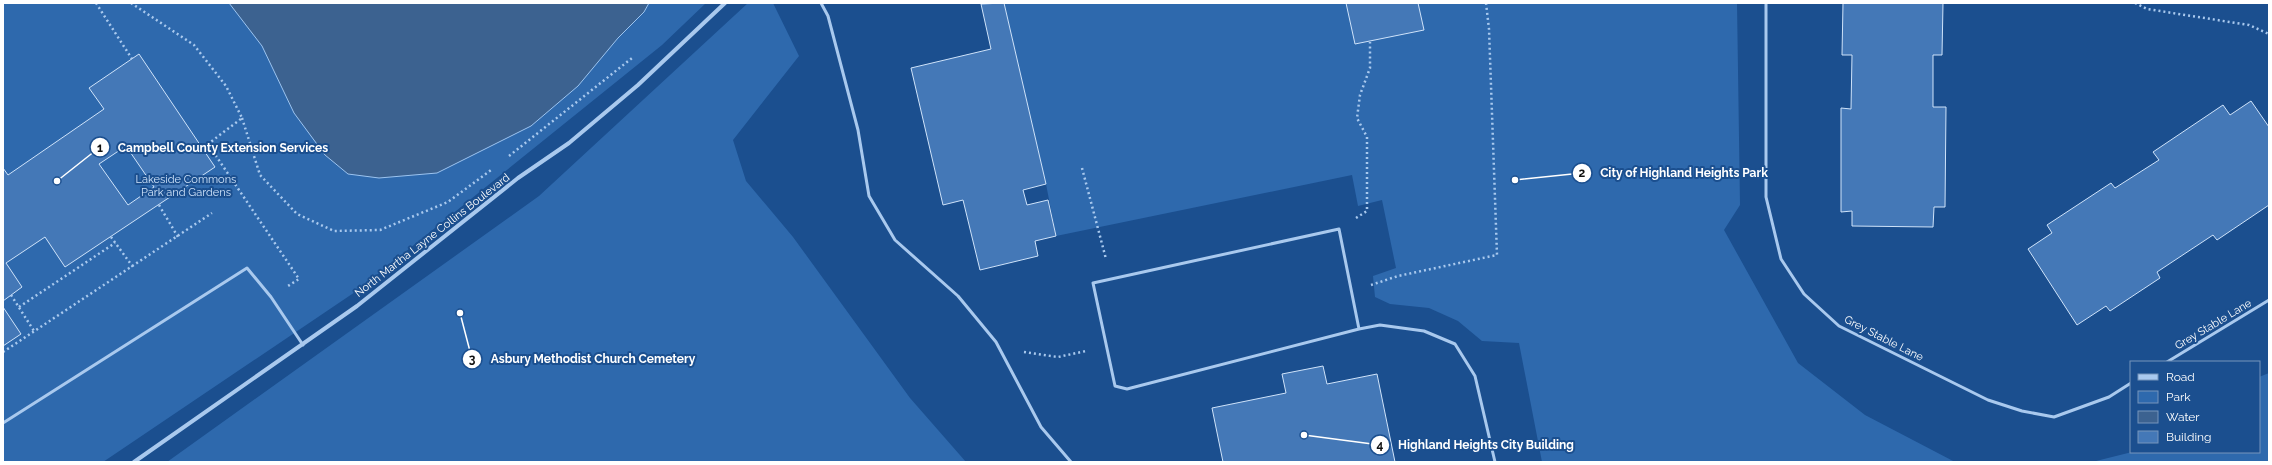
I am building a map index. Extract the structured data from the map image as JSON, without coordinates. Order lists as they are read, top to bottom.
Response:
{
  "streets": {
    "street": ["North Martha Layne Collins Boulevard"],
    "lane": ["Grey Stable Lane"]
  },
  "parks": ["Lakeside Commons Park and Gardens"],
  "places": [
    "City of Highland Heights Park",
    "Campbell County Extension Services",
    "Asbury Methodist Church Cemetery",
    "Highland Heights City Building"
  ],
  "legend": [
    "Road",
    "Park",
    "Water",
    "Building"
  ]
}
